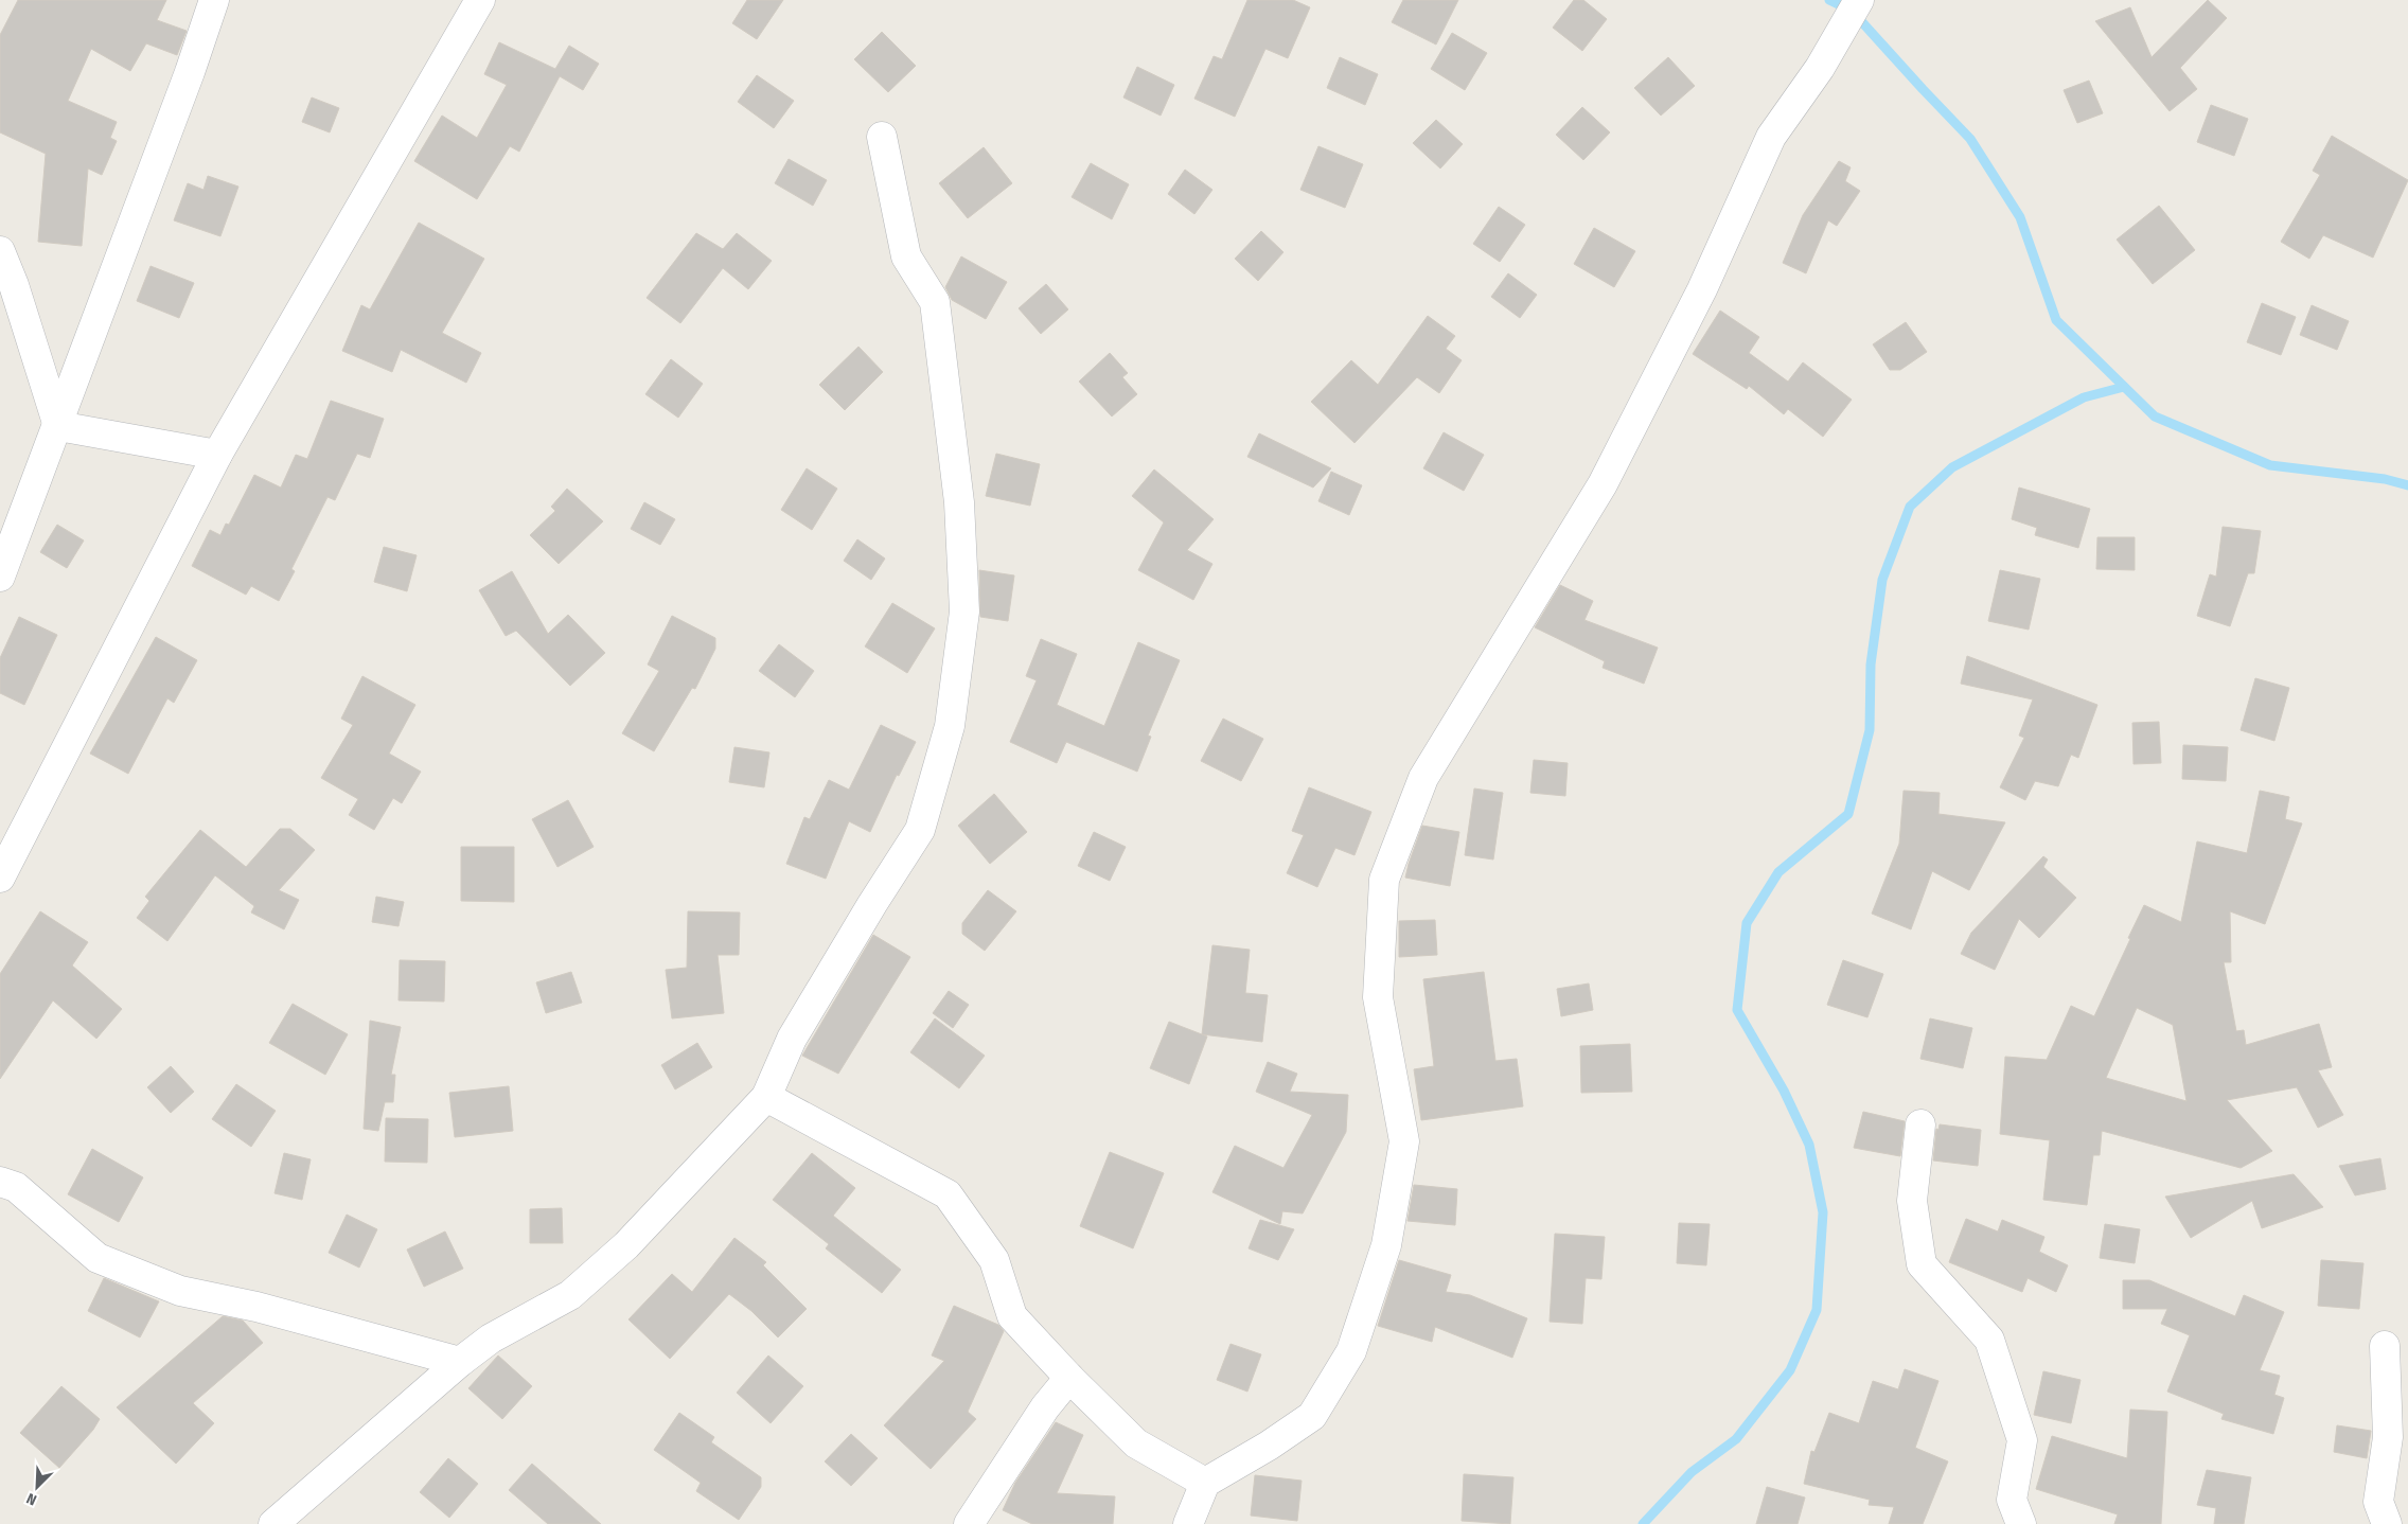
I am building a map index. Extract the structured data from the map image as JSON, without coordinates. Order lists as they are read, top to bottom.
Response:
{
  "north": "bottom left"
}
